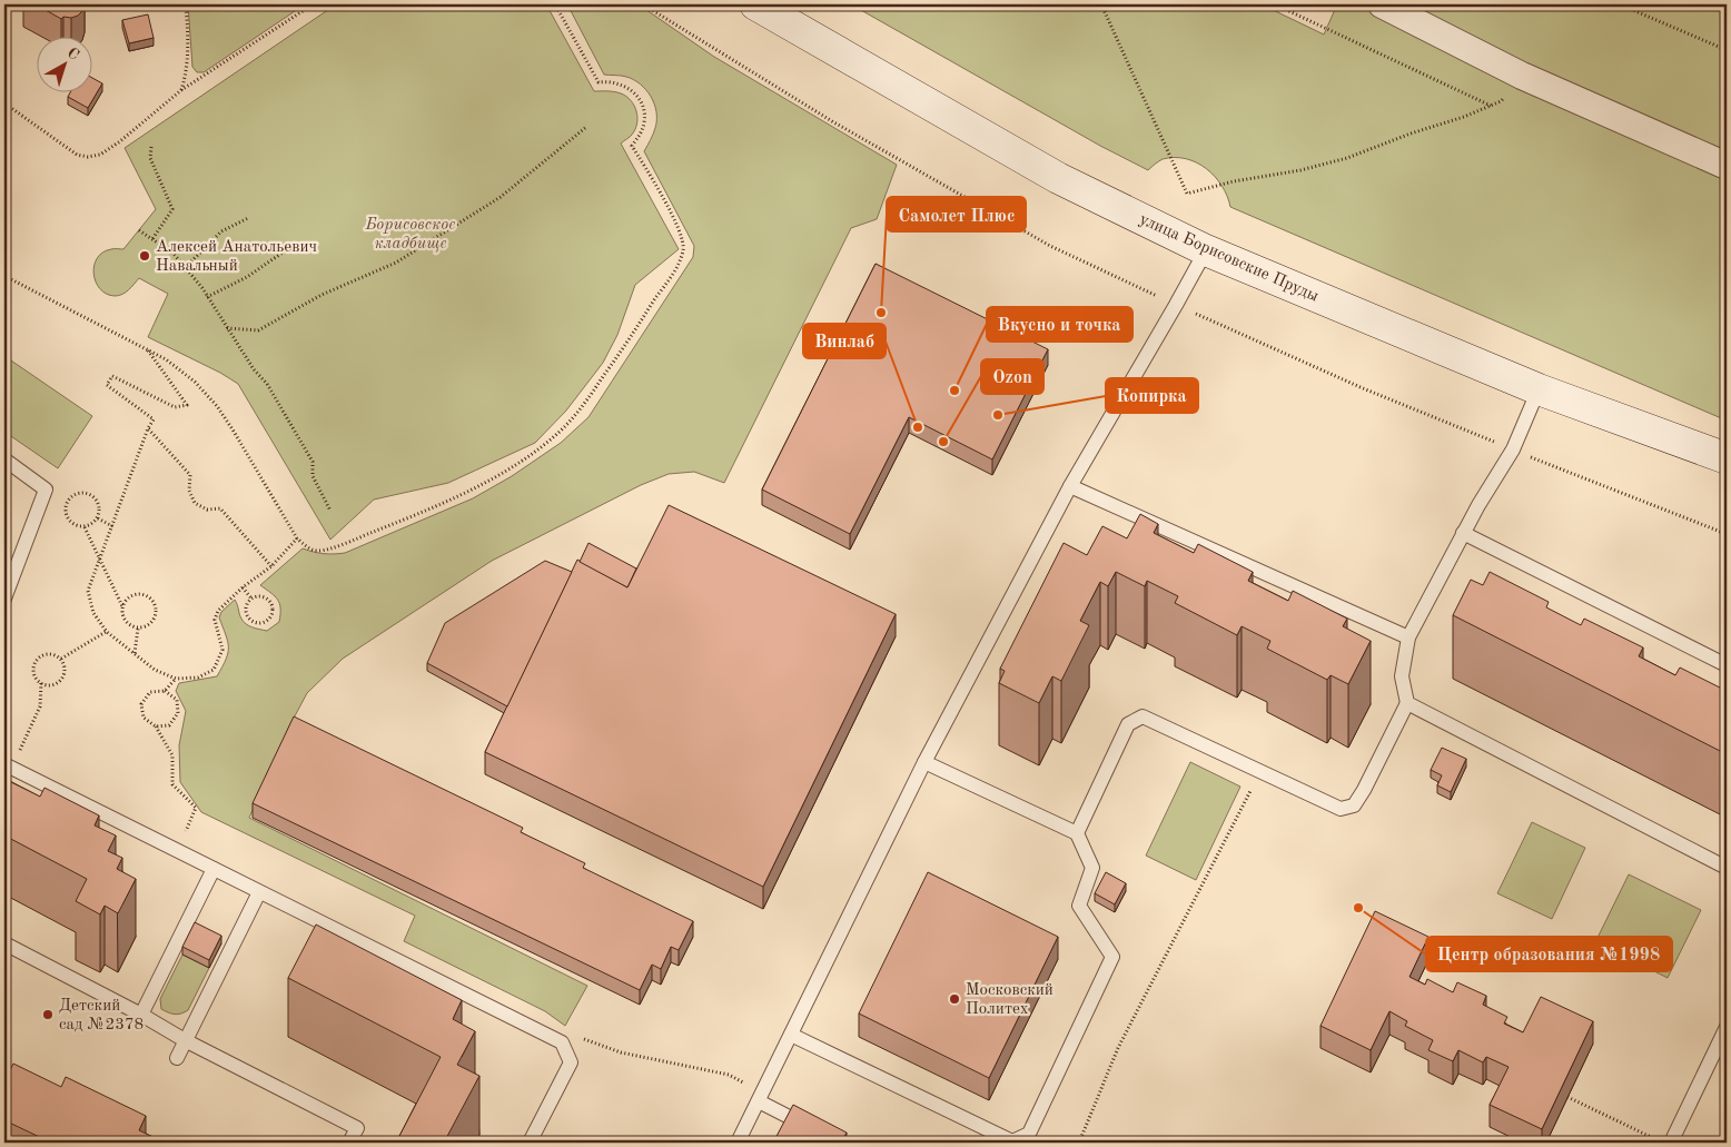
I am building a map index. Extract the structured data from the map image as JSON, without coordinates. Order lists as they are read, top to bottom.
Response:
{
  "streets": {
    "main road": ["улица Борисовские Пруды"]
  },
  "parks": ["Борисовское кладбище"],
  "places": [
    "Алексей Анатольевич Навальный",
    "Самолет Плюс",
    "Вкусно и точка",
    "Копирка",
    "Винлаб",
    "Ozon",
    "Центр образования №1998",
    "Московский Политех",
    "Детский сад №2378"
  ],
  "north": "top right"
}
